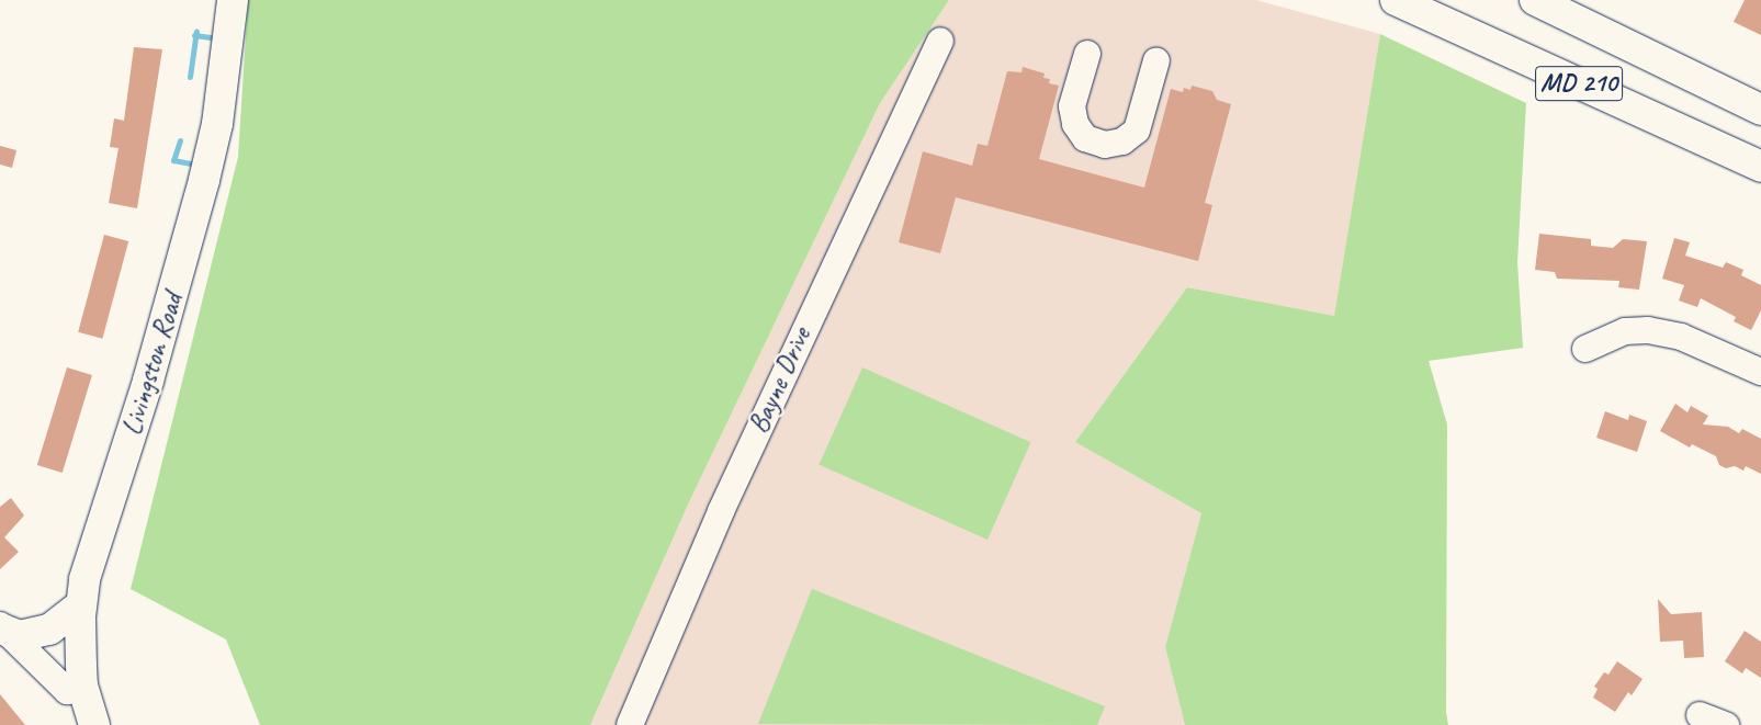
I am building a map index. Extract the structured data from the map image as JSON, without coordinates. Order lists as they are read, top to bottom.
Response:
{
  "streets": {
    "main road": ["MD 210", "Livingston Road"],
    "street": ["Bayne Drive"]
  }
}
